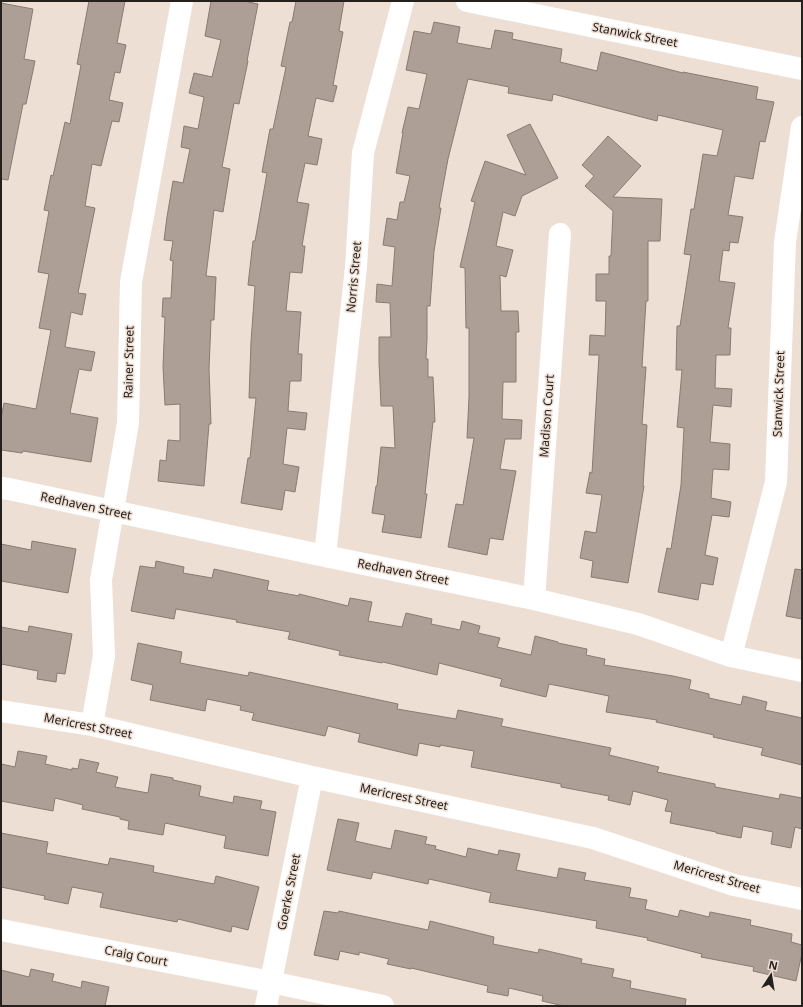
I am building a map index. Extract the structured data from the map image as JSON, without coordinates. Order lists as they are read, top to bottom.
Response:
{
  "streets": {
    "street": [
      "Stanwick Street",
      "Norris Street",
      "Rainer Street",
      "Madison Court",
      "Redhaven Street",
      "Mericrest Street",
      "Goerke Street",
      "Craig Court"
    ]
  },
  "crossings": [
    ["Stanwick Street", "Redhaven Street"],
    ["Norris Street", "Redhaven Street"],
    ["Rainer Street", "Redhaven Street"],
    ["Rainer Street", "Mericrest Street"],
    ["Madison Court", "Redhaven Street"],
    ["Mericrest Street", "Goerke Street"],
    ["Goerke Street", "Craig Court"]
  ],
  "north": "top"
}
